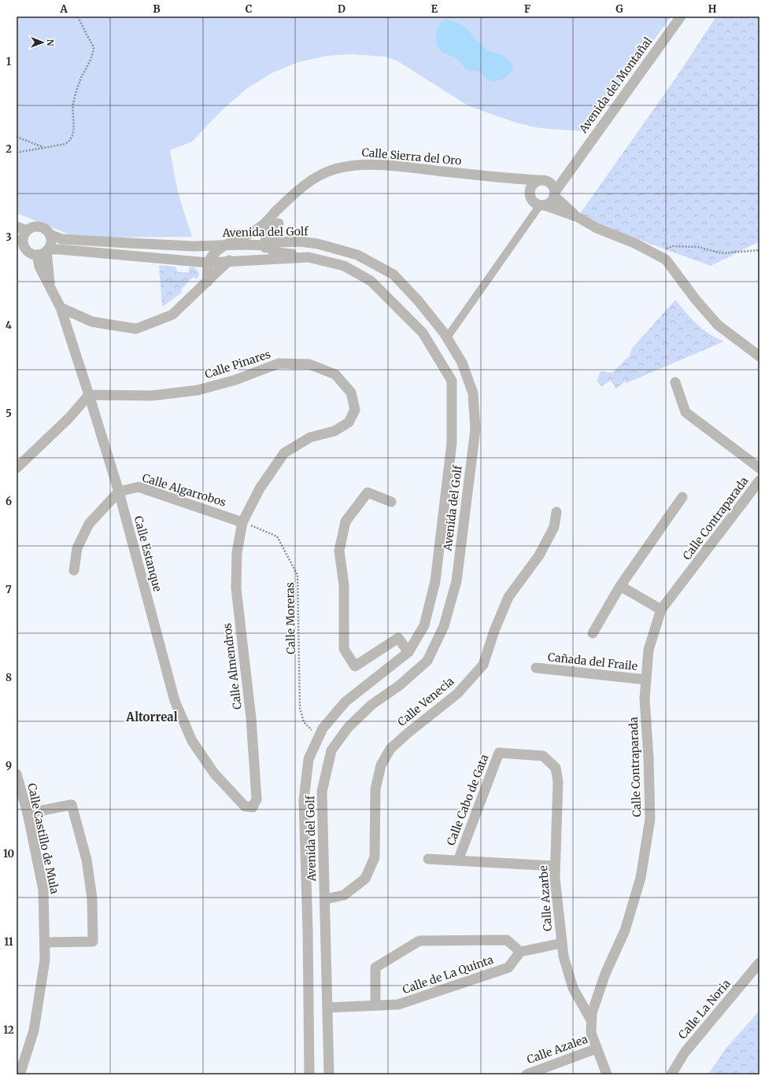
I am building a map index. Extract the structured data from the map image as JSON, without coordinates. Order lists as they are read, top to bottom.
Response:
{
  "streets": {
    "street": [
      "Avenida del Montañal",
      "Calle Sierra del Oro",
      "Avenida del Golf",
      "Calle Pinares",
      "Calle Algarrobos",
      "Calle Contraparada",
      "Calle Estanque",
      "Cañada del Fraile",
      "Calle Almendros",
      "Calle Venecia",
      "Calle Cabo de Gata",
      "Calle Castillo de Mula",
      "Calle Azarbe",
      "Calle de La Quinta",
      "Calle La Noria",
      "Calle Azalea"
    ],
    "path": ["Calle Moreras"]
  },
  "crossings": [
    ["Avenida del Montañal", "Calle Sierra del Oro"],
    ["Calle Sierra del Oro", "Avenida del Golf"],
    ["Avenida del Golf", "Calle Estanque"],
    ["Avenida del Golf", "Calle Moreras"],
    ["Avenida del Golf", "Calle Venecia"],
    ["Avenida del Golf", "Calle de La Quinta"],
    ["Calle Pinares", "Calle Algarrobos"],
    ["Calle Pinares", "Calle Estanque"],
    ["Calle Pinares", "Calle Moreras"],
    ["Calle Pinares", "Calle Almendros"],
    ["Calle Algarrobos", "Calle Estanque"],
    ["Calle Algarrobos", "Calle Moreras"],
    ["Calle Algarrobos", "Calle Almendros"],
    ["Calle Contraparada", "Cañada del Fraile"],
    ["Calle Contraparada", "Calle Azarbe"],
    ["Calle Contraparada", "Calle Azalea"],
    ["Calle Estanque", "Calle Almendros"],
    ["Calle Moreras", "Calle Almendros"],
    ["Calle Cabo de Gata", "Calle Azarbe"]
  ],
  "districts": ["Altorreal"],
  "north": "right",
  "grid": {
    "columns": [
      "A",
      "B",
      "C",
      "D",
      "E",
      "F",
      "G",
      "H"
    ],
    "rows": [
      "1",
      "2",
      "3",
      "4",
      "5",
      "6",
      "7",
      "8",
      "9",
      "10",
      "11",
      "12"
    ]
  }
}
